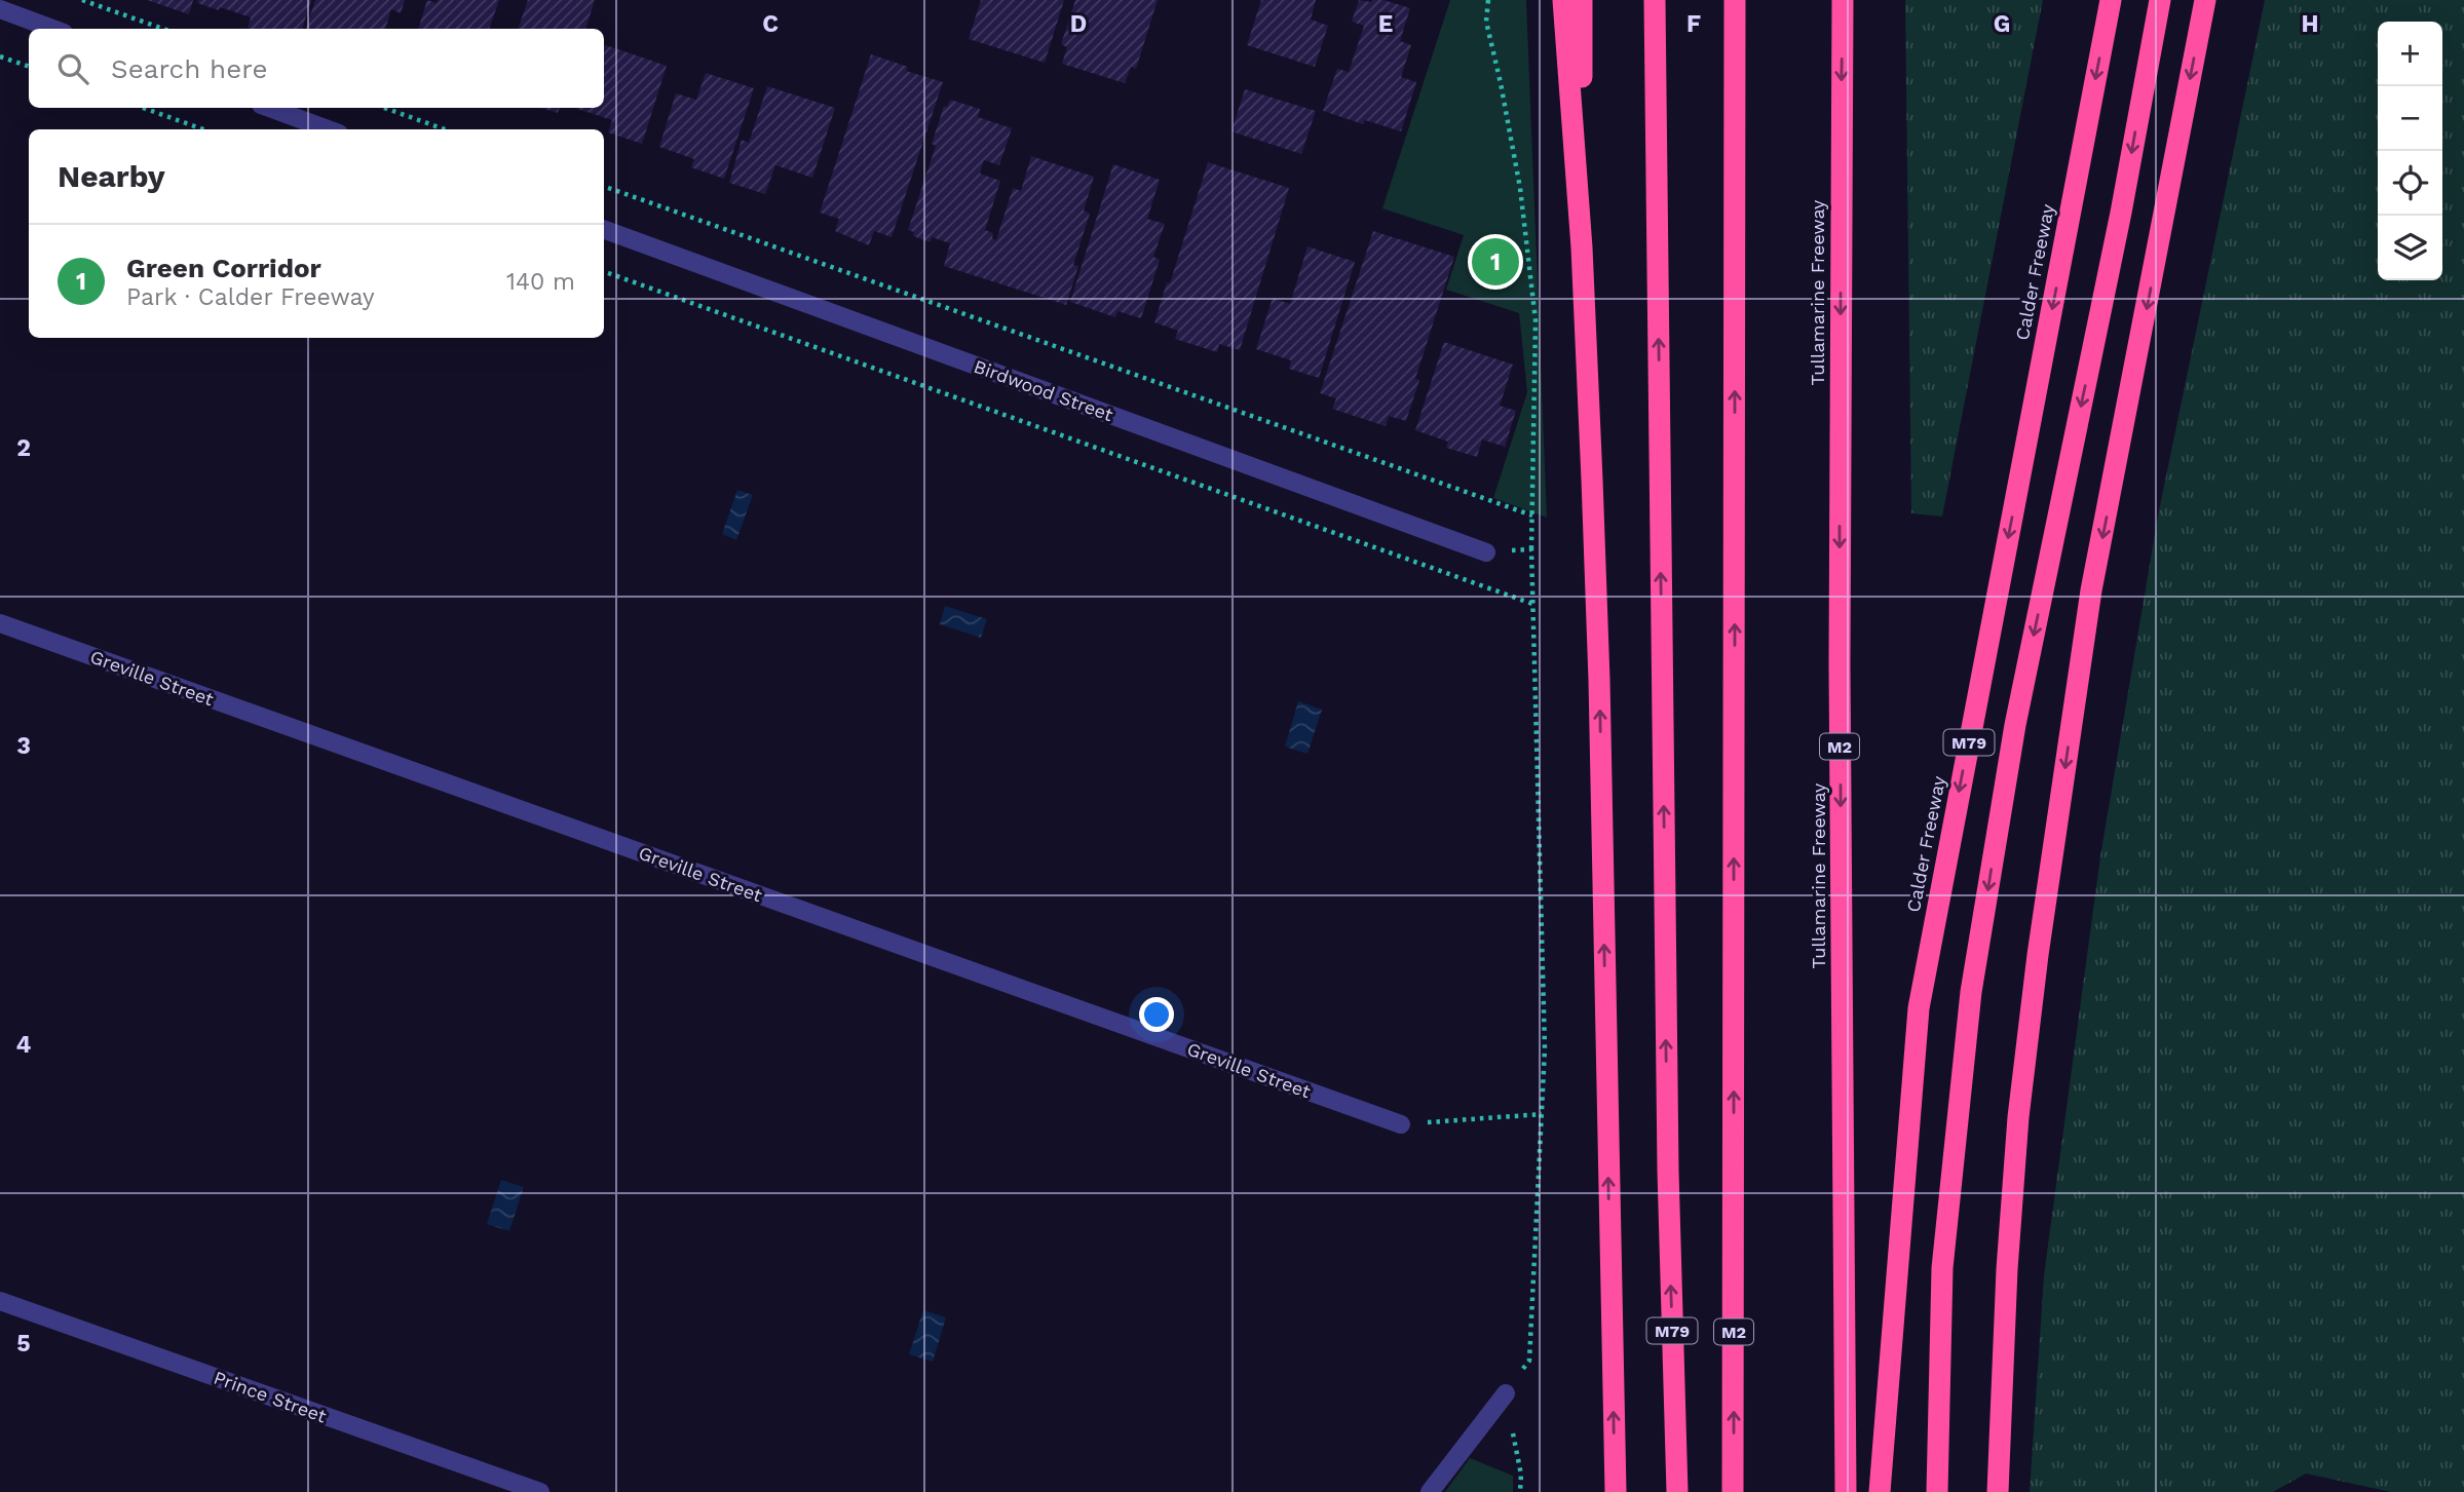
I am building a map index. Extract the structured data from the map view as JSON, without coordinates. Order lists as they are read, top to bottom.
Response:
{
  "streets": {
    "highway": [
      "Calder Freeway",
      "Tullamarine Freeway",
      "M79",
      "M2"
    ],
    "street": ["Birdwood Street", "Greville Street", "Prince Street"]
  },
  "page": {
    "map_buttons": ["+", "−"],
    "search": "Search here",
    "heading": "Nearby",
    "list": [
      {
        "mark": "1",
        "name": "Green Corridor",
        "note": "Park · Calder Freeway",
        "value": "140 m"
      }
    ],
    "pins": "1"
  },
  "grid": {
    "columns": [
      "C",
      "D",
      "E",
      "F",
      "G",
      "H"
    ],
    "rows": [
      "2",
      "3",
      "4",
      "5"
    ]
  }
}
